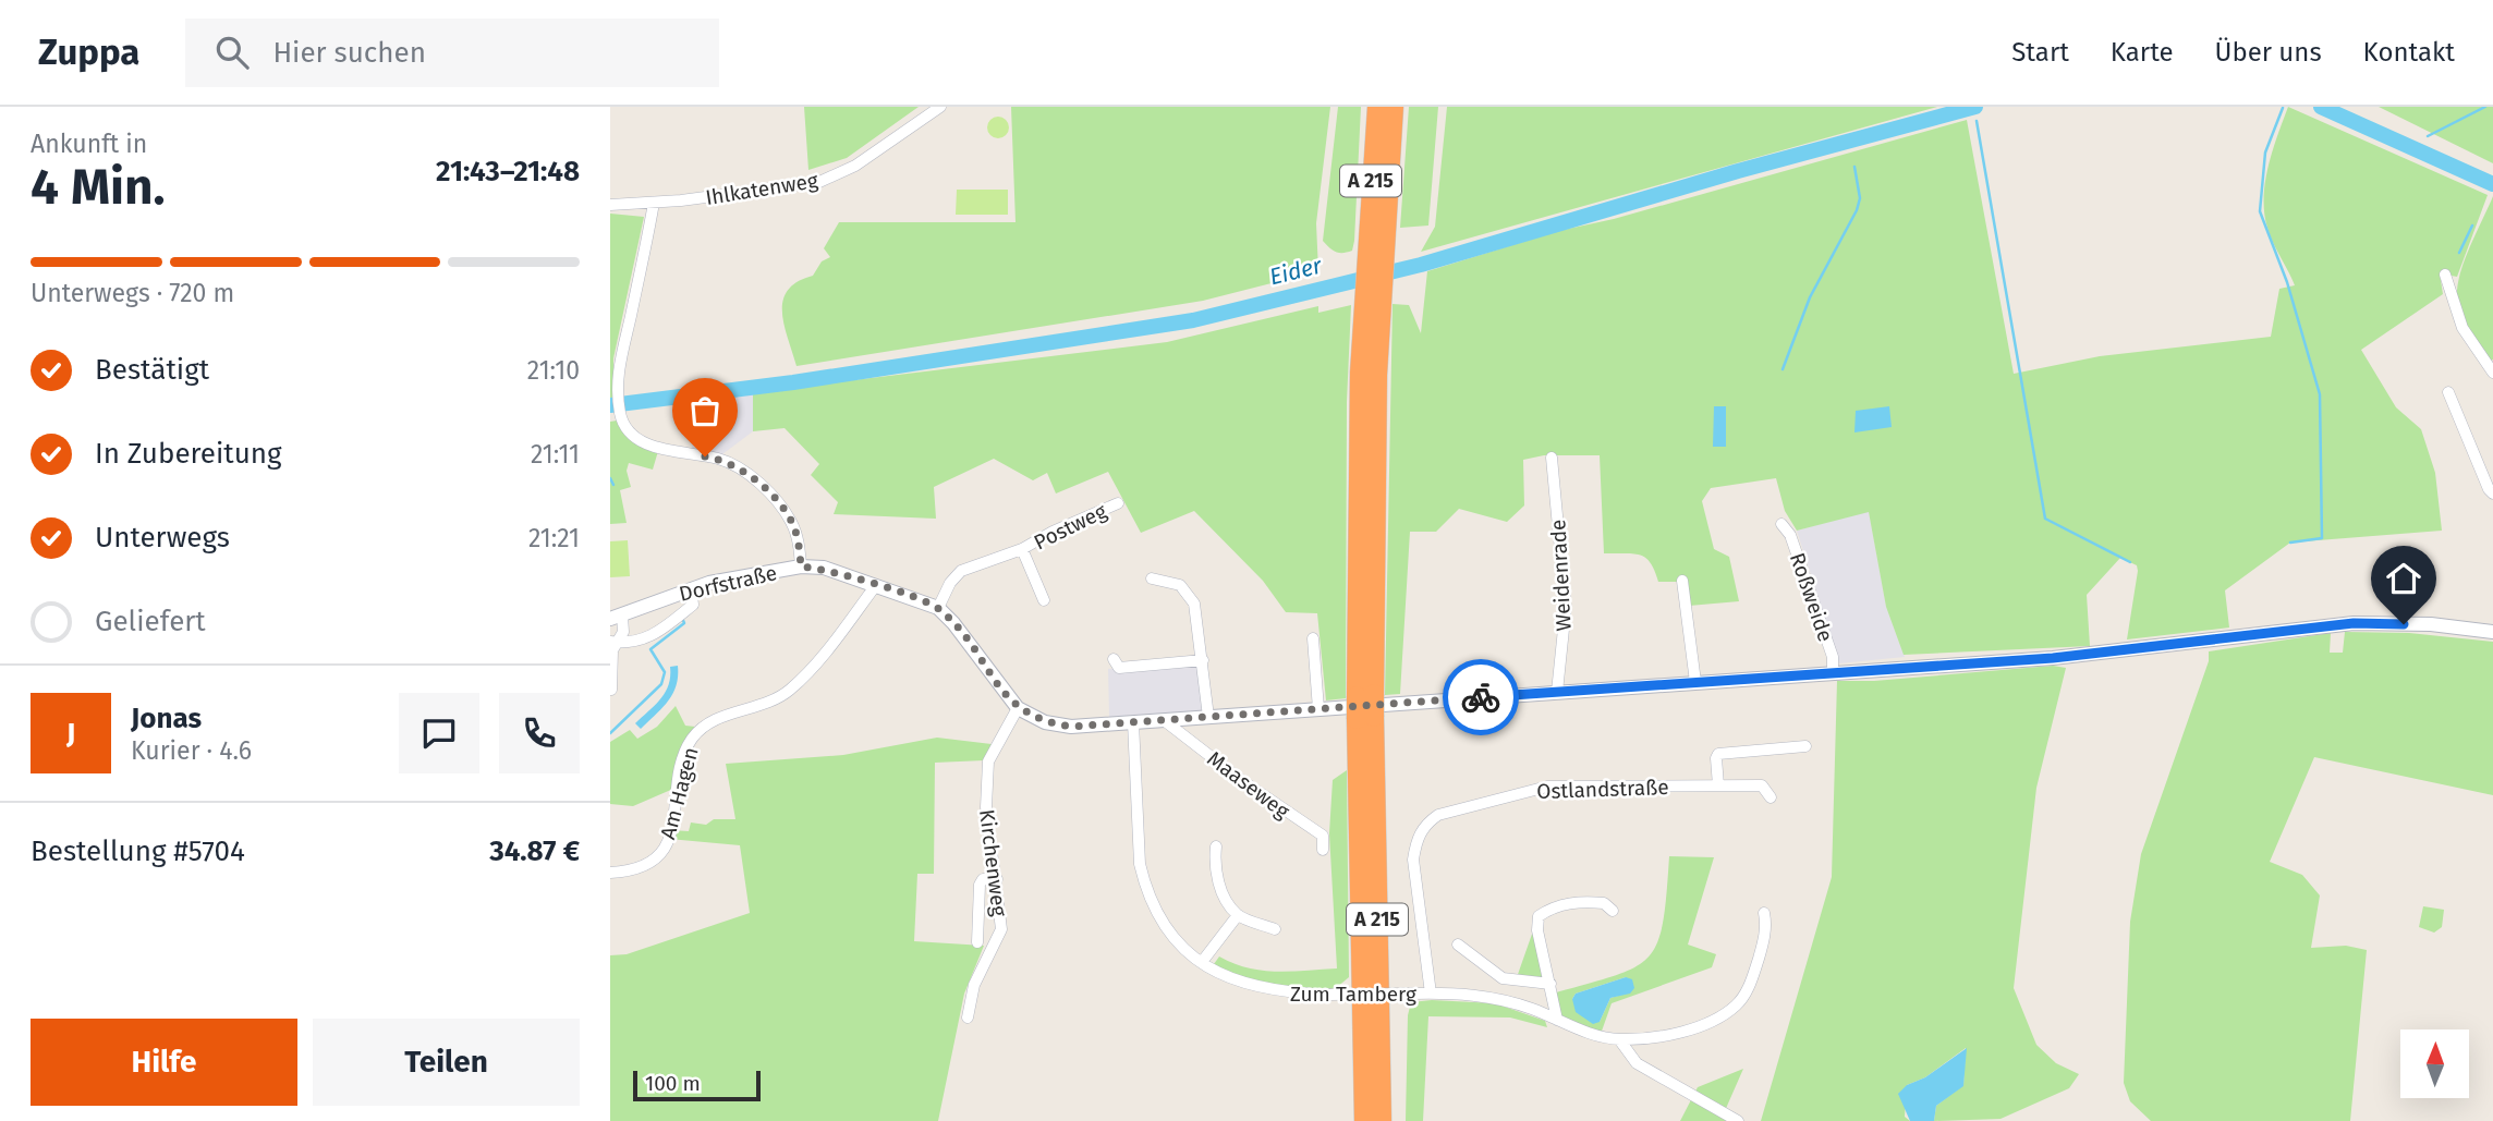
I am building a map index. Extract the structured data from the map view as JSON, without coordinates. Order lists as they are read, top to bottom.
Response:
{
  "streets": {
    "highway": ["A 215"],
    "street": [
      "Ihlkatenweg",
      "Postweg",
      "Weidenrade",
      "Dorfstraße",
      "Roßweide",
      "Maaseweg",
      "Ostlandstraße",
      "Am Hagen",
      "Kirchenweg",
      "Zum Tamberg"
    ]
  },
  "crossings": [
    ["Postweg", "Dorfstraße"],
    ["Weidenrade", "Dorfstraße"],
    ["Dorfstraße", "Roßweide"],
    ["Dorfstraße", "Maaseweg"],
    ["Dorfstraße", "Am Hagen"],
    ["Dorfstraße", "Kirchenweg"],
    ["Dorfstraße", "Zum Tamberg"],
    ["Ostlandstraße", "Zum Tamberg"]
  ],
  "water": ["Eider"],
  "scale_bar": "100 m",
  "north": "top",
  "page": {
    "header": "Zuppa",
    "search": "Hier suchen",
    "nav": [
      "Start",
      "Karte",
      "Über uns",
      "Kontakt"
    ],
    "heading": ["4 Min.", "Ankunft in", "21:43–21:48"],
    "panel": [
      "Jonas",
      "Kurier · 4.6",
      "Bestellung #5704",
      "34.87 €"
    ],
    "bar": "Unterwegs · 720 m",
    "list": [
      ["Bestätigt", "21:10"],
      ["In Zubereitung", "21:11"],
      ["Unterwegs", "21:21"],
      "Geliefert"
    ],
    "round": "J",
    "buttons": ["Hilfe", "Teilen"],
    "scale": "100 m"
  }
}
